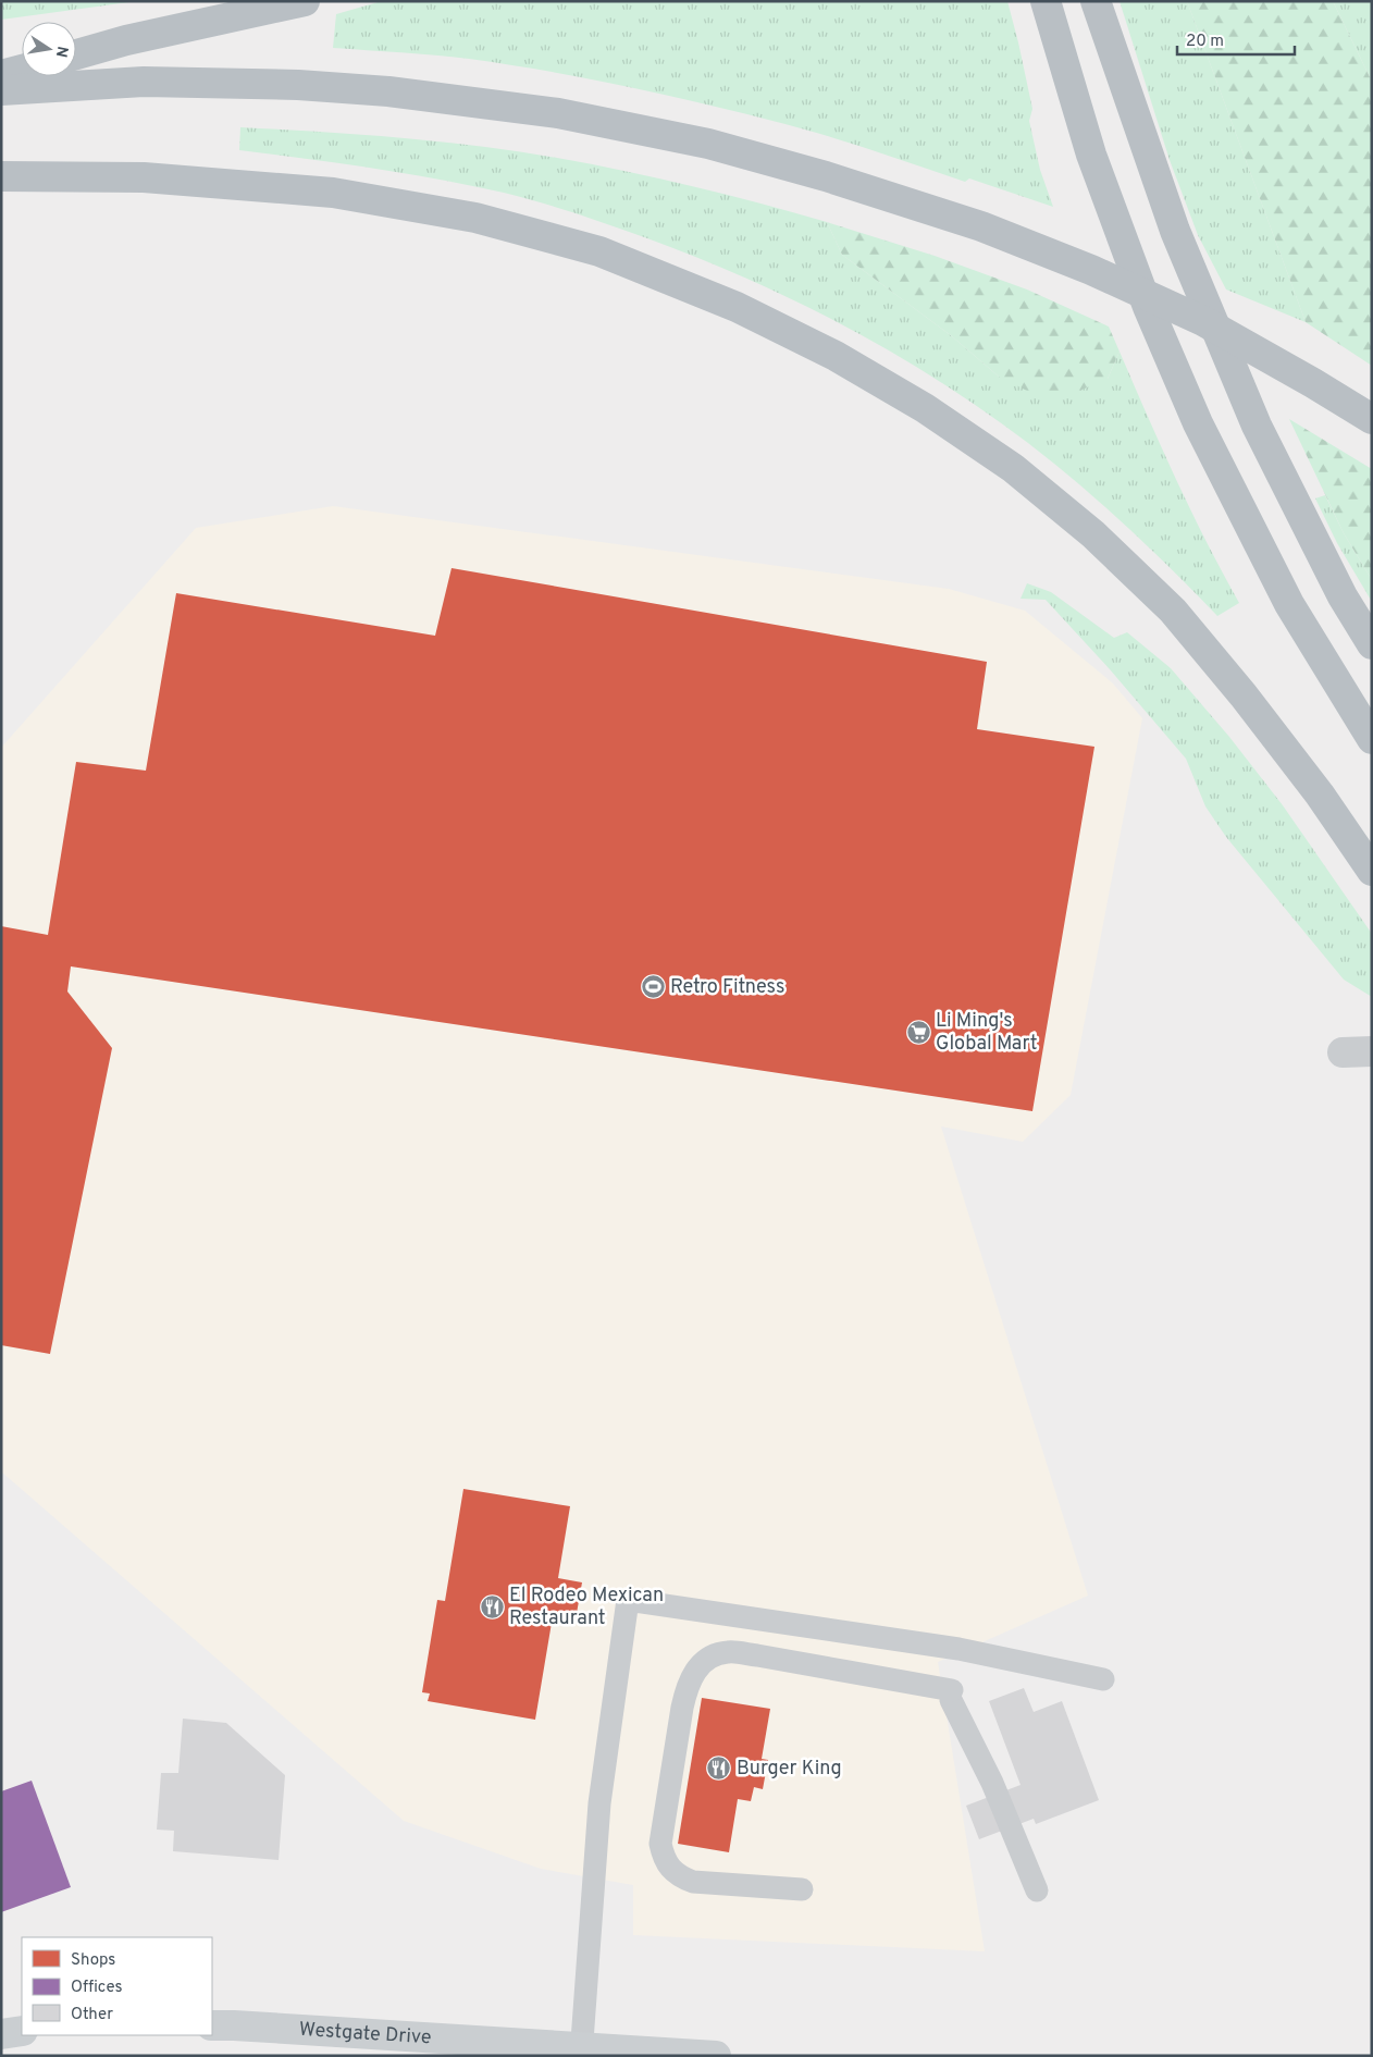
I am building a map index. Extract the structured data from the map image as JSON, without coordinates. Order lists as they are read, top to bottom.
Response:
{
  "streets": {
    "street": ["Westgate Drive"]
  },
  "places": {
    "sports": ["Retro Fitness"],
    "supermarket": ["Li Ming's Global Mart"],
    "restaurant": ["El Rodeo Mexican Restaurant", "Burger King"]
  },
  "legend": ["Shops", "Offices", "Other"],
  "scale_bar": "20 m",
  "north": "right"
}
